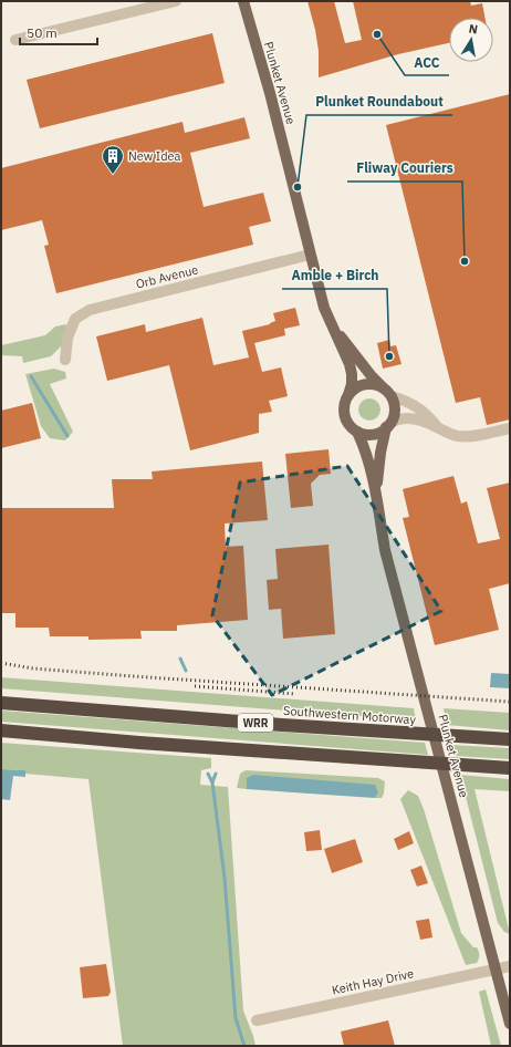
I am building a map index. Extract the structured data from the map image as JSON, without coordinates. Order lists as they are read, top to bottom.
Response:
{
  "streets": {
    "highway": ["Southwestern Motorway", "WRR"],
    "main road": ["Plunket Avenue"],
    "street": ["Orb Avenue", "Keith Hay Drive"]
  },
  "crossings": [
    ["Plunket Avenue", "Orb Avenue"],
    ["Plunket Avenue", "Keith Hay Drive"]
  ],
  "places": {
    "other": [
      "ACC",
      "Plunket Roundabout",
      "Fliway Couriers",
      "Amble + Birch"
    ],
    "building": ["New Idea"]
  },
  "scale_bar": "50 m",
  "north": "top"
}
